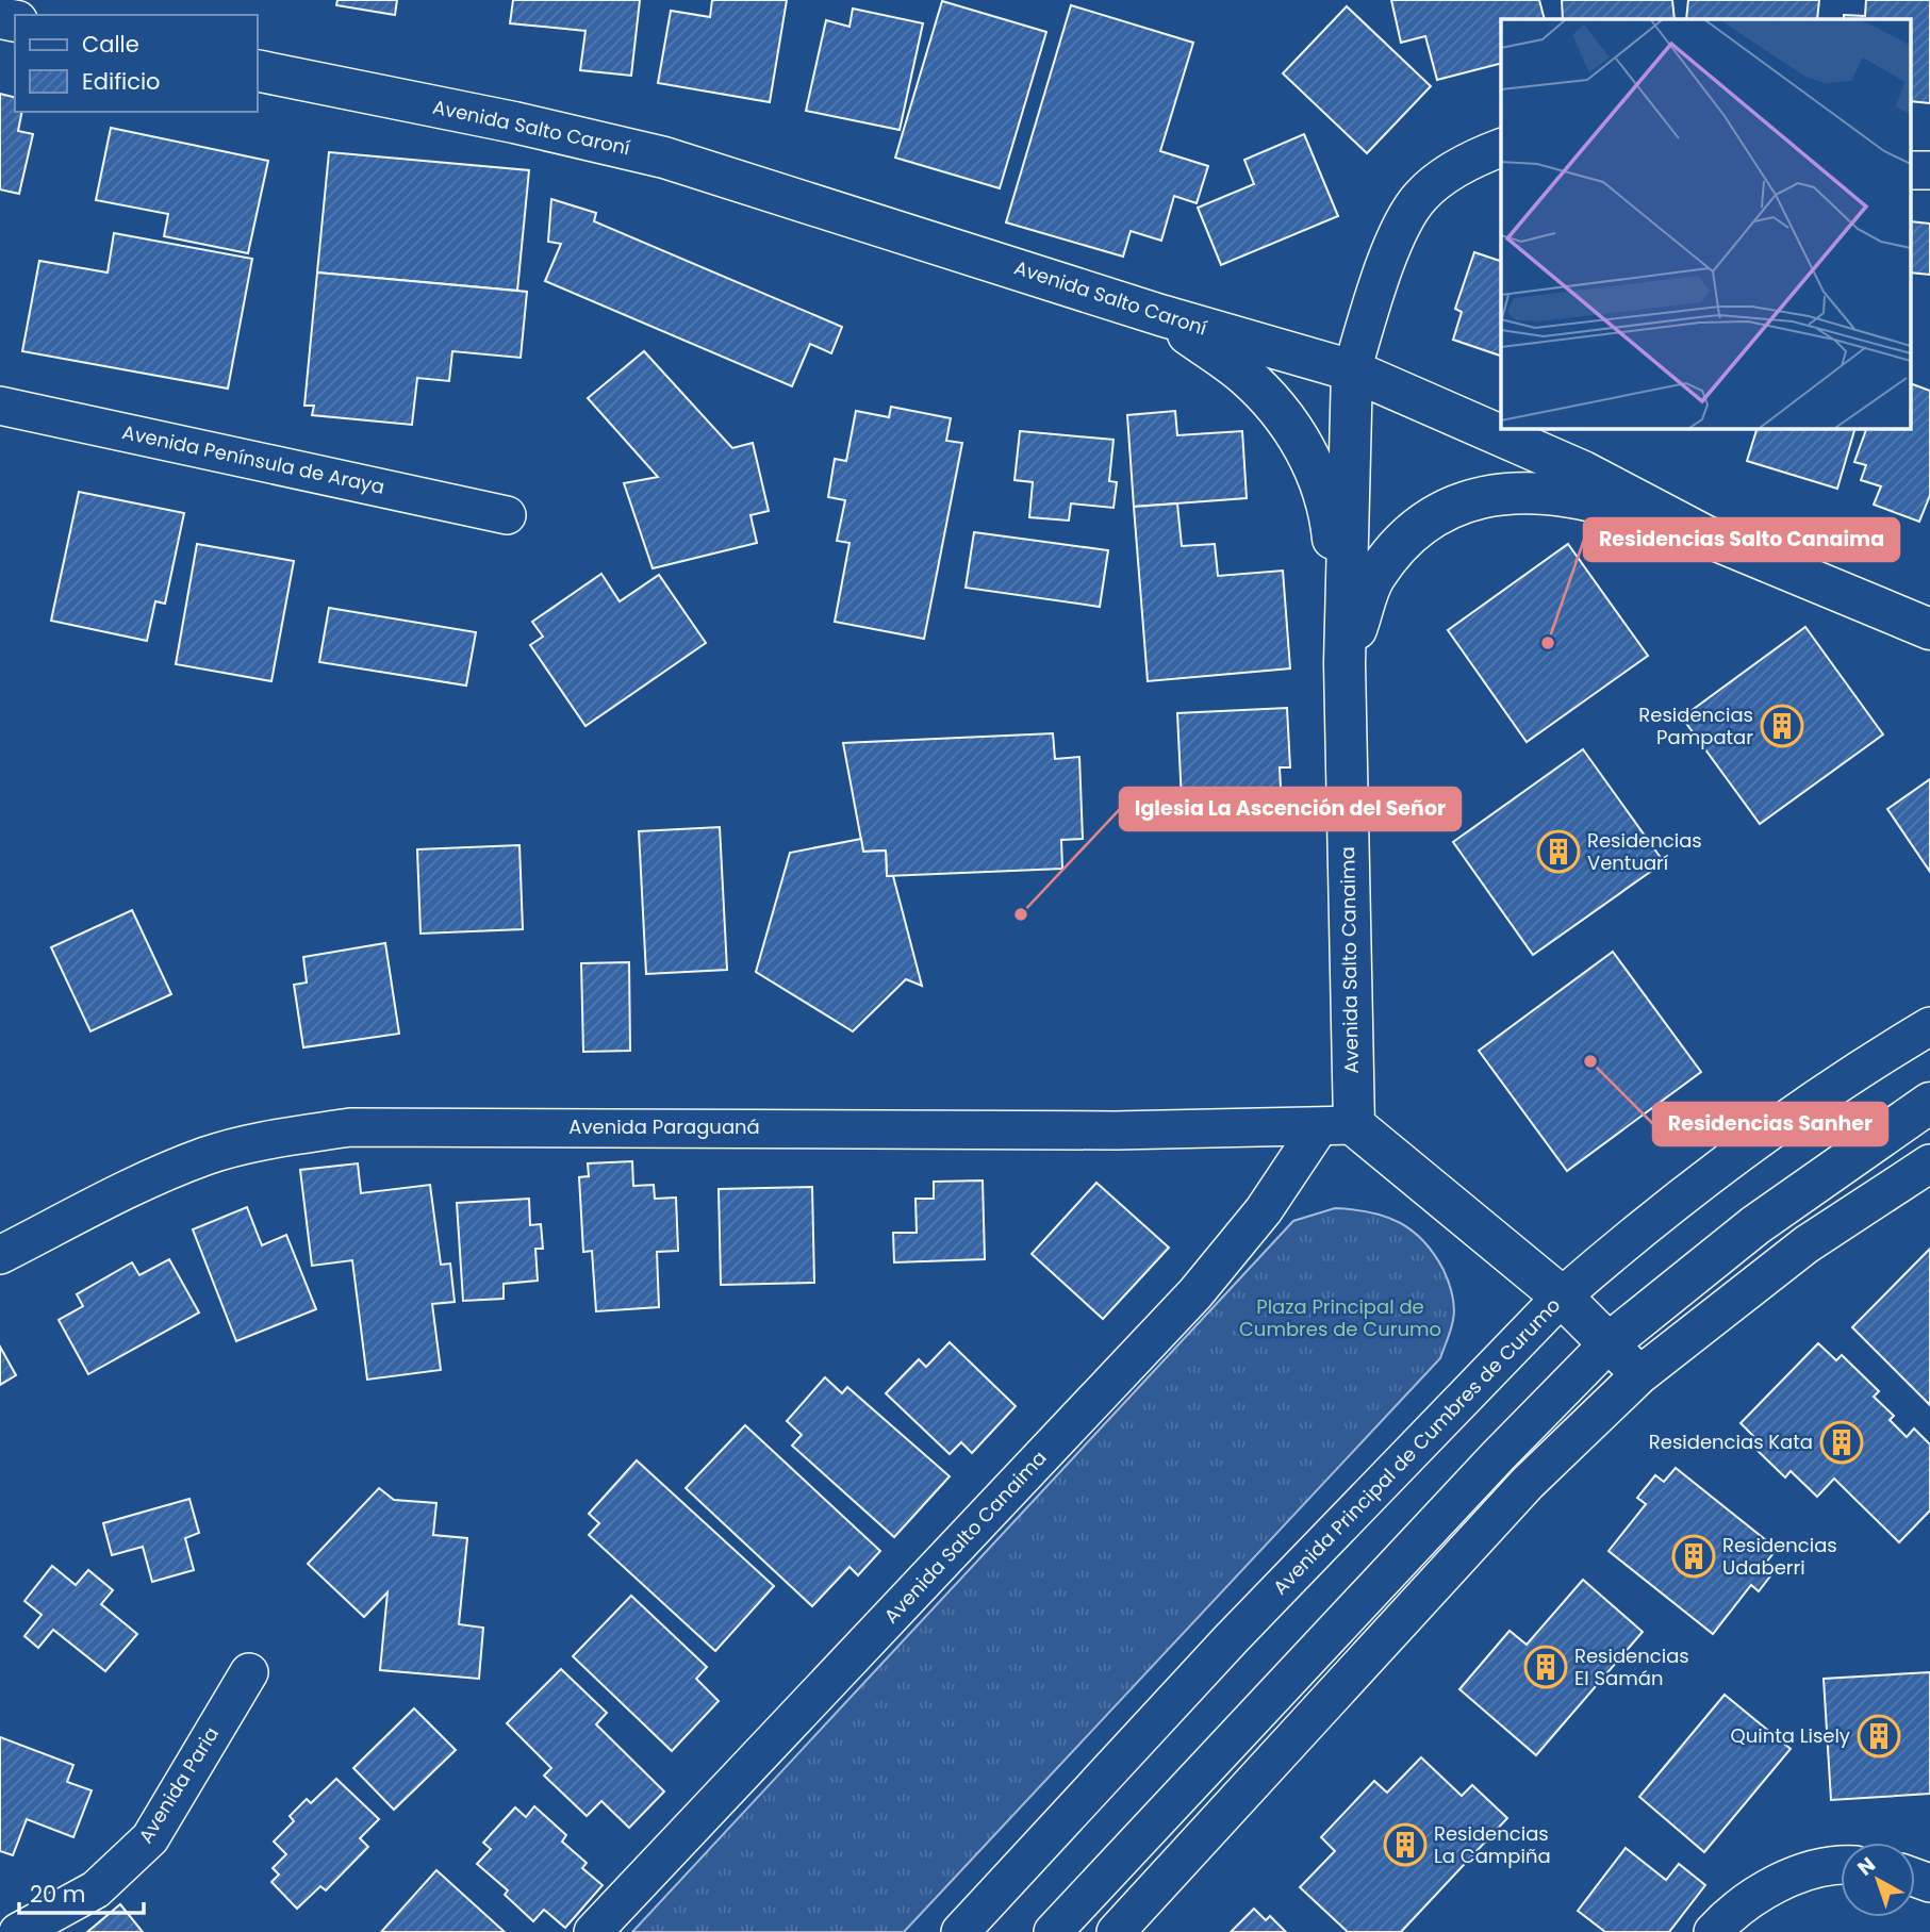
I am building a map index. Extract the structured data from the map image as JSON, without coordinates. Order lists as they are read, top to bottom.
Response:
{
  "streets": {
    "main road": ["Avenida Salto Caroní", "Avenida Salto Canaima"],
    "street": [
      "Avenida Península de Araya",
      "Avenida Paraguaná",
      "Avenida Principal de Cumbres de Curumo",
      "Avenida Paria"
    ]
  },
  "crossings": [
    ["Avenida Salto Caroní", "Avenida Salto Canaima"],
    ["Avenida Salto Canaima", "Avenida Paraguaná"]
  ],
  "parks": ["Plaza Principal de Cumbres de Curumo"],
  "places": {
    "other": ["Residencias Salto Canaima", "Iglesia La Ascención del Señor", "Residencias Sanher"],
    "building": [
      "Residencias Pampatar",
      "Residencias Ventuarí",
      "Residencias Kata",
      "Residencias Udaberri",
      "Residencias El Samán",
      "Quinta Lisely",
      "Residencias La Campiña"
    ]
  },
  "legend": ["Calle", "Edificio"],
  "scale_bar": "20 m",
  "north": "top left"
}
